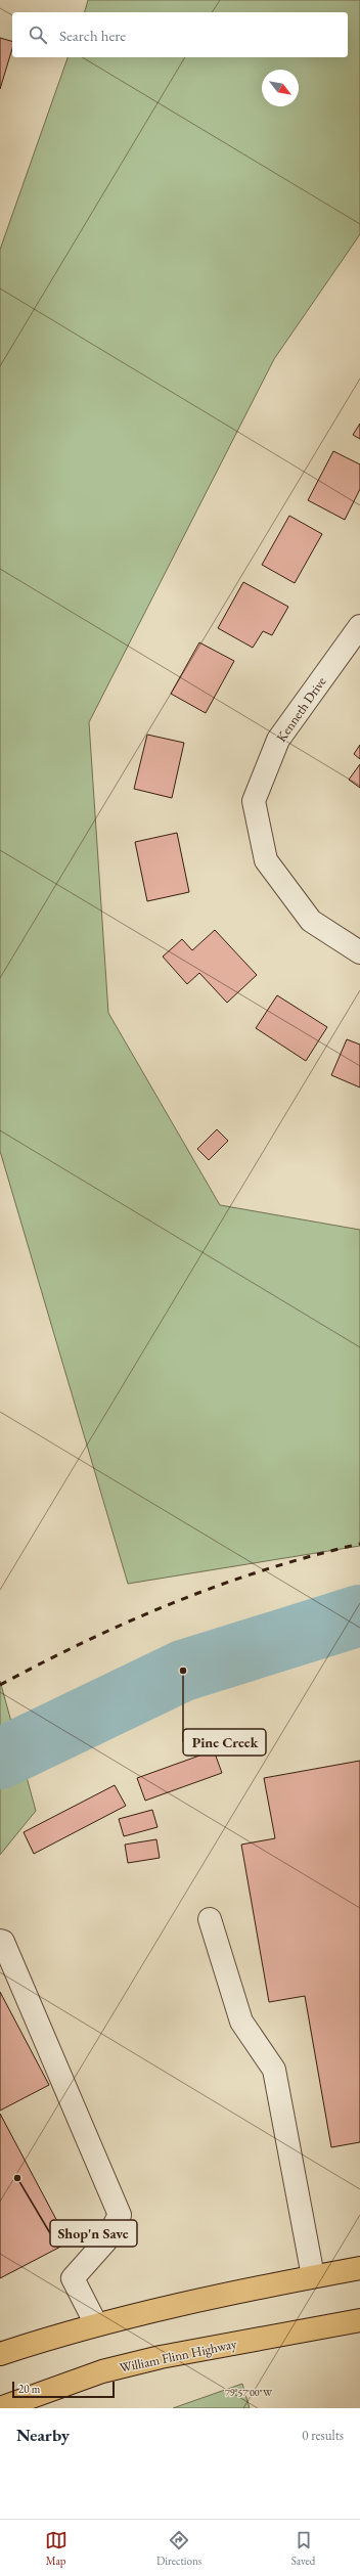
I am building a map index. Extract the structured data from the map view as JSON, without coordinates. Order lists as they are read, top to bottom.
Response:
{
  "streets": {
    "highway": ["William Flinn Highway"],
    "street": ["Kenneth Drive"]
  },
  "places": ["Pine Creek", "Shop'n Save"],
  "scale_bar": "20 m",
  "north": "bottom right",
  "page": {
    "search": "Search here",
    "scale": "20 m",
    "heading": ["Nearby", "0 results"],
    "nav": ["Map", "Directions", "Saved"]
  },
  "coordinates": ["79°57'00\"W"]
}
